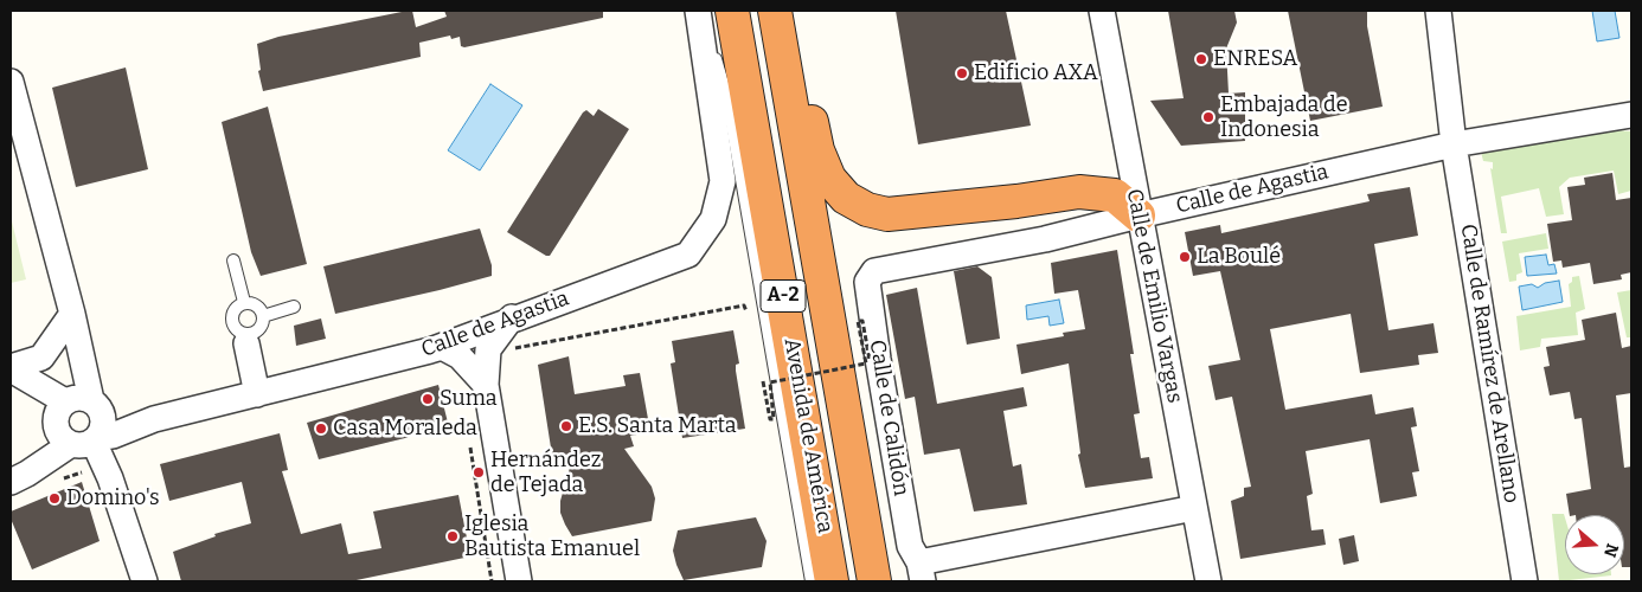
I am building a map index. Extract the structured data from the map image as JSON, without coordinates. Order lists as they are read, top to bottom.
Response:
{
  "streets": {
    "highway": ["A-2", "Avenida de América"],
    "street": [
      "Calle de Agastia",
      "Calle de Emilio Vargas",
      "Calle de Ramírez de Arellano",
      "Calle de Calidón"
    ]
  },
  "crossings": [
    ["Calle de Agastia", "Calle de Emilio Vargas"],
    ["Calle de Agastia", "Calle de Ramírez de Arellano"],
    ["Calle de Agastia", "Calle de Calidón"],
    ["Calle de Emilio Vargas", "Calle de Calidón"]
  ],
  "places": [
    "ENRESA",
    "Edificio AXA",
    "Embajada de Indonesia",
    "La Boulé",
    "Suma",
    "E.S. Santa Marta",
    "Casa Moraleda",
    "Hernández de Tejada",
    "Domino's",
    "Iglesia Bautista Emanuel"
  ],
  "north": "right"
}
